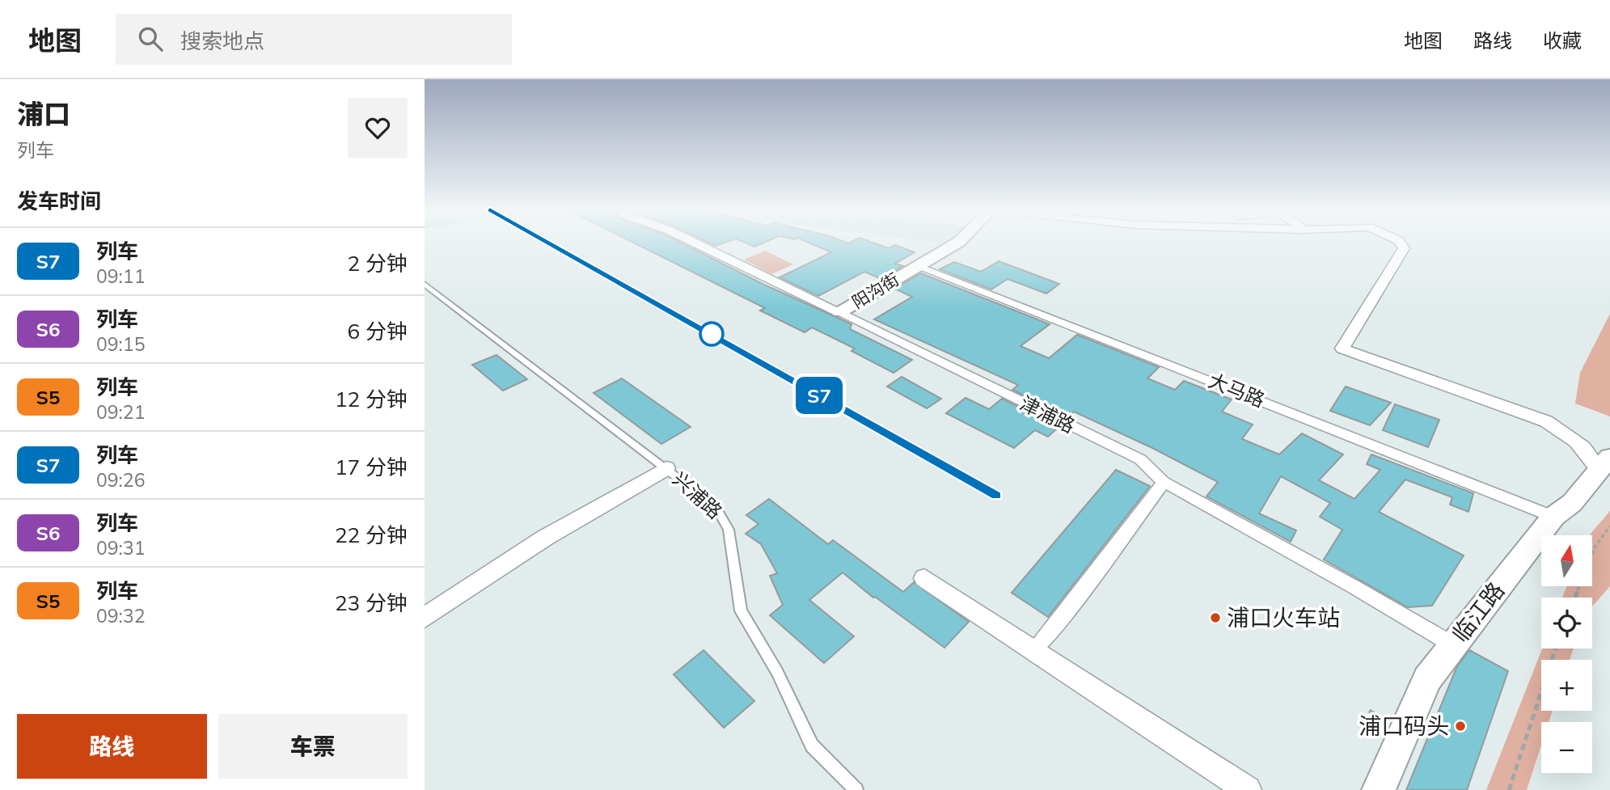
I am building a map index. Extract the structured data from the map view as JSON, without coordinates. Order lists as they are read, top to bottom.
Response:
{
  "streets": {
    "street": [
      "阳沟街",
      "大马路",
      "津浦路",
      "临江路"
    ],
    "lane": ["兴浦路"]
  },
  "crossings": [
    ["阳沟街", "大马路"],
    ["阳沟街", "津浦路"],
    ["大马路", "临江路"],
    ["津浦路", "临江路"]
  ],
  "places": ["浦口火车站", "浦口码头"],
  "north": "top",
  "page": {
    "header": "地图",
    "search": "搜索地点",
    "nav": ["地图", "路线", "收藏"],
    "heading": [
      ["浦口", "列车"],
      "发车时间"
    ],
    "on_map": "S7",
    "list": [
      {
        "mark": "S7",
        "name": "列车",
        "note": "09:11",
        "value": "2 分钟"
      },
      {
        "mark": "S6",
        "name": "列车",
        "note": "09:15",
        "value": "6 分钟"
      },
      {
        "mark": "S5",
        "name": "列车",
        "note": "09:21",
        "value": "12 分钟"
      },
      {
        "mark": "S7",
        "name": "列车",
        "note": "09:26",
        "value": "17 分钟"
      },
      {
        "mark": "S6",
        "name": "列车",
        "note": "09:31",
        "value": "22 分钟"
      },
      {
        "mark": "S5",
        "name": "列车",
        "note": "09:32",
        "value": "23 分钟"
      }
    ],
    "map_buttons": ["+", "−"],
    "buttons": ["路线", "车票"]
  }
}
